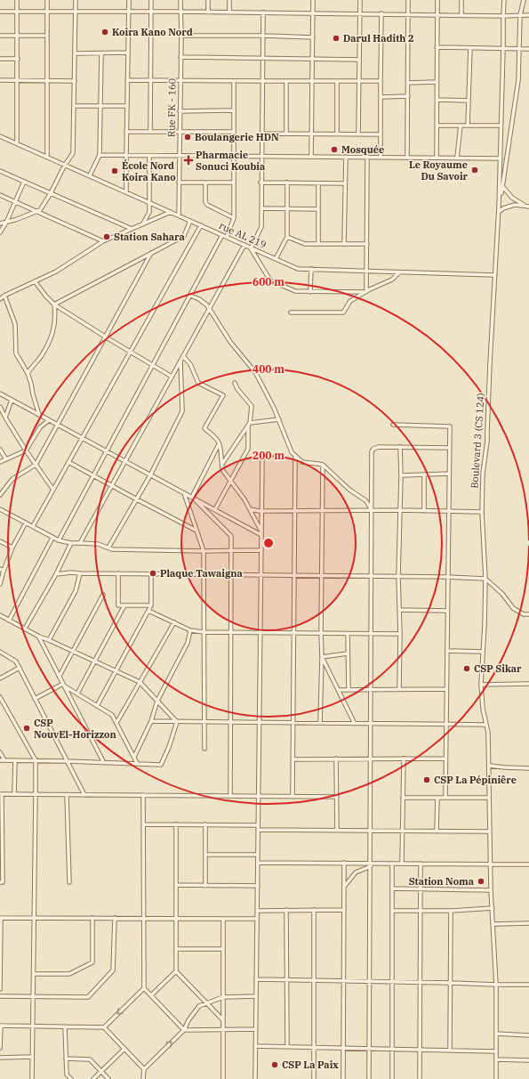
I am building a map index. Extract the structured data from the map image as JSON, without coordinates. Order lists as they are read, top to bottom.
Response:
{
  "streets": {
    "street": ["Rue FK - 160", "rue AL 219", "Boulevard 3 (CS 124)"]
  },
  "crossings": [
    ["Rue FK - 160", "rue AL 219"],
    ["rue AL 219", "Boulevard 3 (CS 124)"]
  ],
  "places": {
    "other": [
      "Koira Kano Nord",
      "Darul Hadith 2",
      "Boulangerie HDN",
      "Mosquée",
      "Le Royaume Du Savoir",
      "École Nord Koira Kano",
      "Station Sahara",
      "Plaque Tawaigna",
      "CSP Sikar",
      "CSP NouvEl-Horizzon",
      "CSP La Pépiniêre",
      "Station Noma",
      "CSP La Paix"
    ],
    "health": ["Pharmacie Sonuci Koubia"]
  },
  "rings": ["600 m", "400 m", "200 m"]
}
